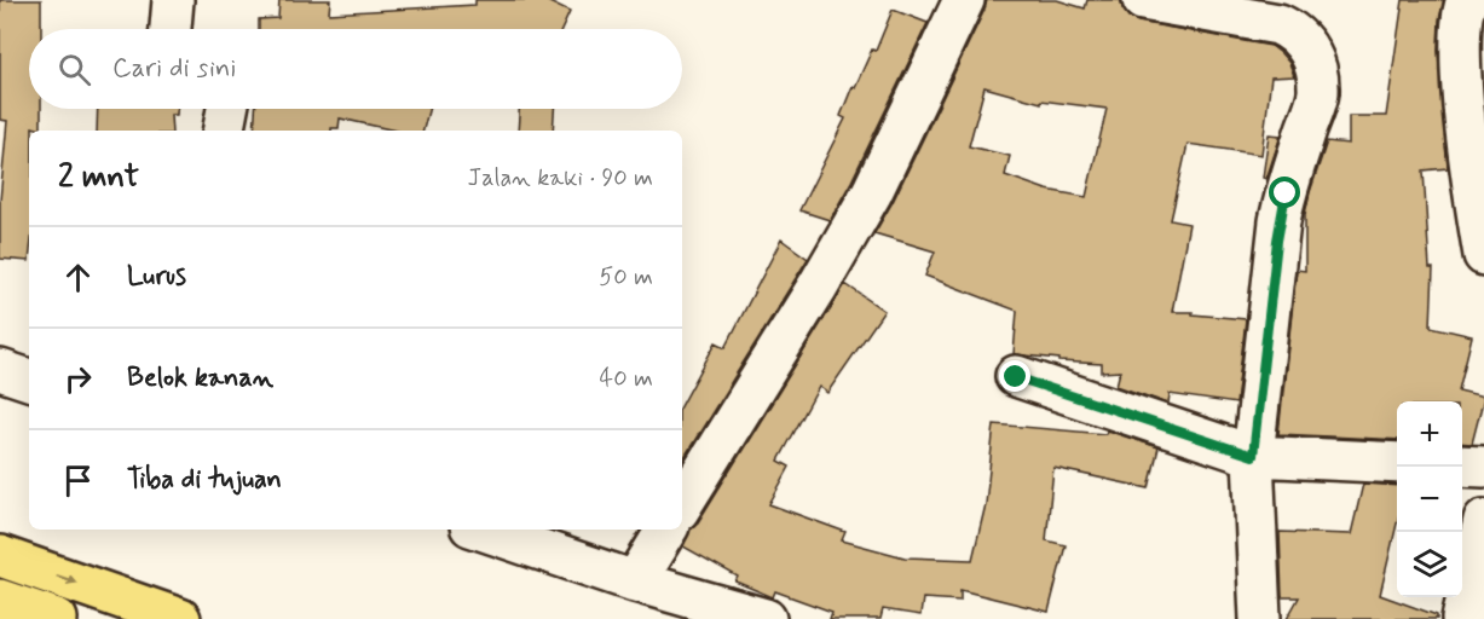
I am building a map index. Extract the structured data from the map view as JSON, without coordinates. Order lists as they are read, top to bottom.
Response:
{
  "page": {
    "search": "Cari di sini",
    "heading": ["2 mnt", "Jalan kaki · 90 m"],
    "list": [
      ["Lurus", "50 m"],
      ["Belok kanan", "40 m"],
      "Tiba di tujuan"
    ],
    "map_buttons": ["+", "−"]
  }
}
